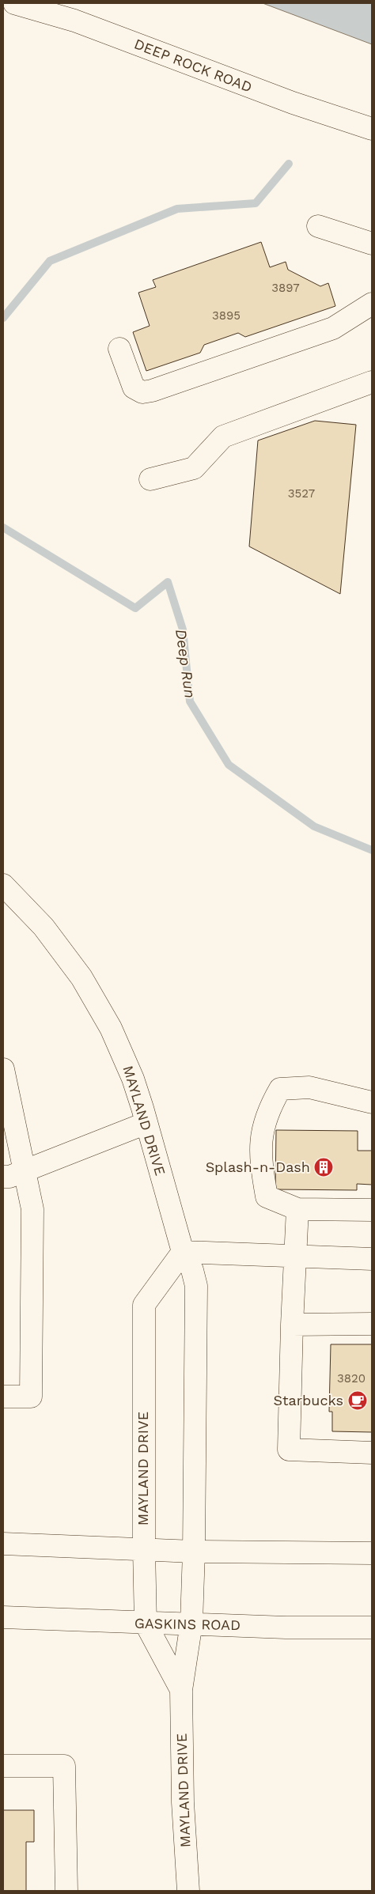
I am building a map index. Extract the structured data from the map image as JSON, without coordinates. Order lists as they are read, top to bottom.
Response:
{
  "streets": {
    "street": ["DEEP ROCK ROAD", "MAYLAND DRIVE", "GASKINS ROAD"]
  },
  "crossings": [
    ["MAYLAND DRIVE", "GASKINS ROAD"]
  ],
  "water": ["Deep Run"],
  "places": {
    "building": ["Splash-n-Dash"],
    "cafe": ["Starbucks"]
  },
  "house_numbers": [
    "3897",
    "3895",
    "3527",
    "3820"
  ]
}
